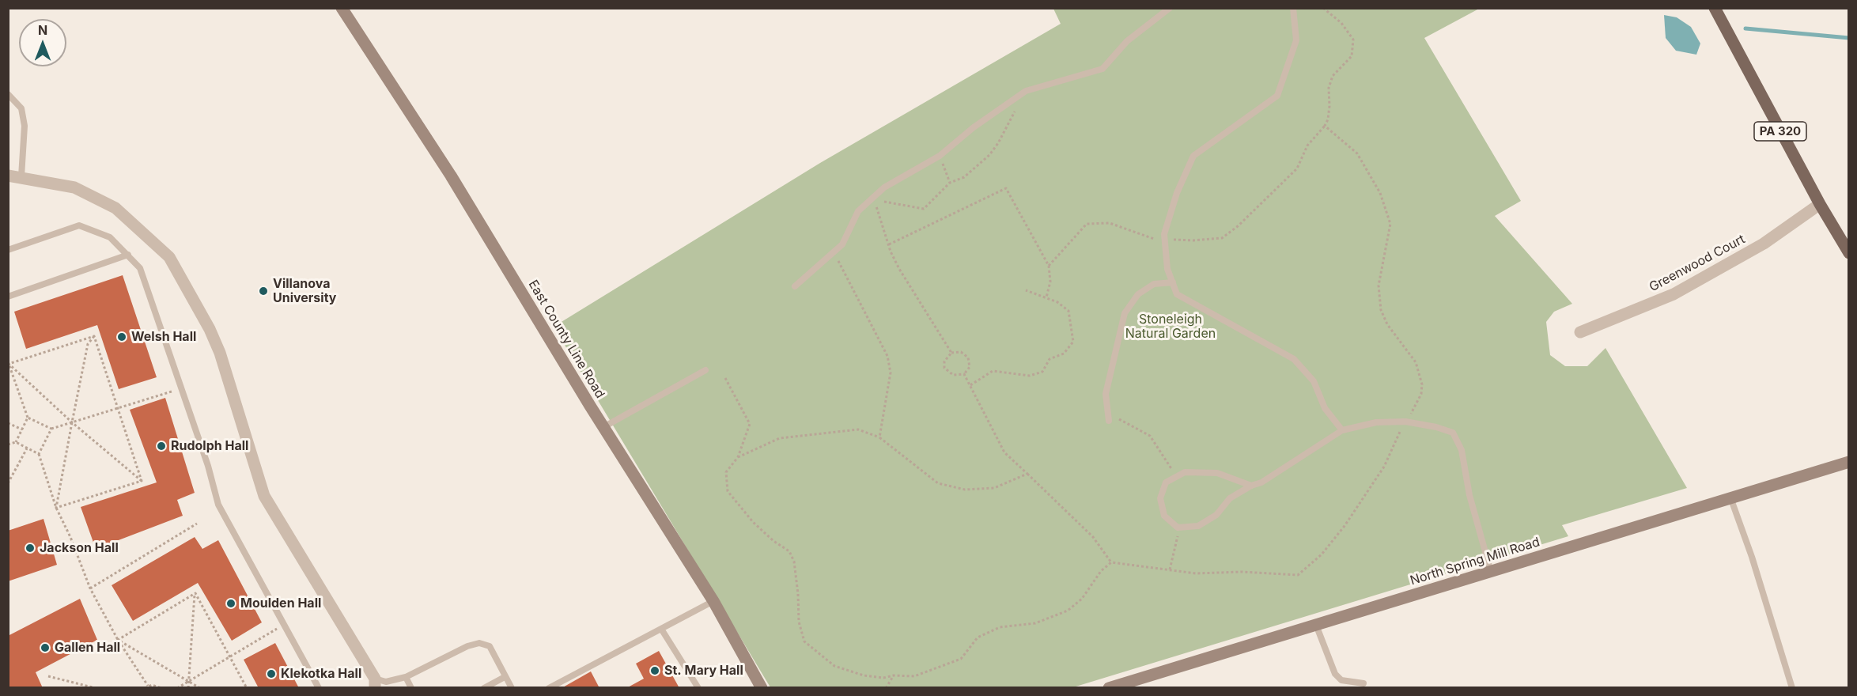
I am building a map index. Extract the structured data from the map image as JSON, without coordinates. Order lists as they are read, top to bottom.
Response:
{
  "streets": {
    "main road": ["PA 320"],
    "street": ["Greenwood Court", "East County Line Road", "North Spring Mill Road"]
  },
  "crossings": [
    ["PA 320", "Greenwood Court"]
  ],
  "parks": ["Stoneleigh Natural Garden"],
  "places": [
    "Villanova University",
    "Welsh Hall",
    "Rudolph Hall",
    "Jackson Hall",
    "Moulden Hall",
    "Gallen Hall",
    "St. Mary Hall",
    "Klekotka Hall"
  ],
  "north": "top"
}
